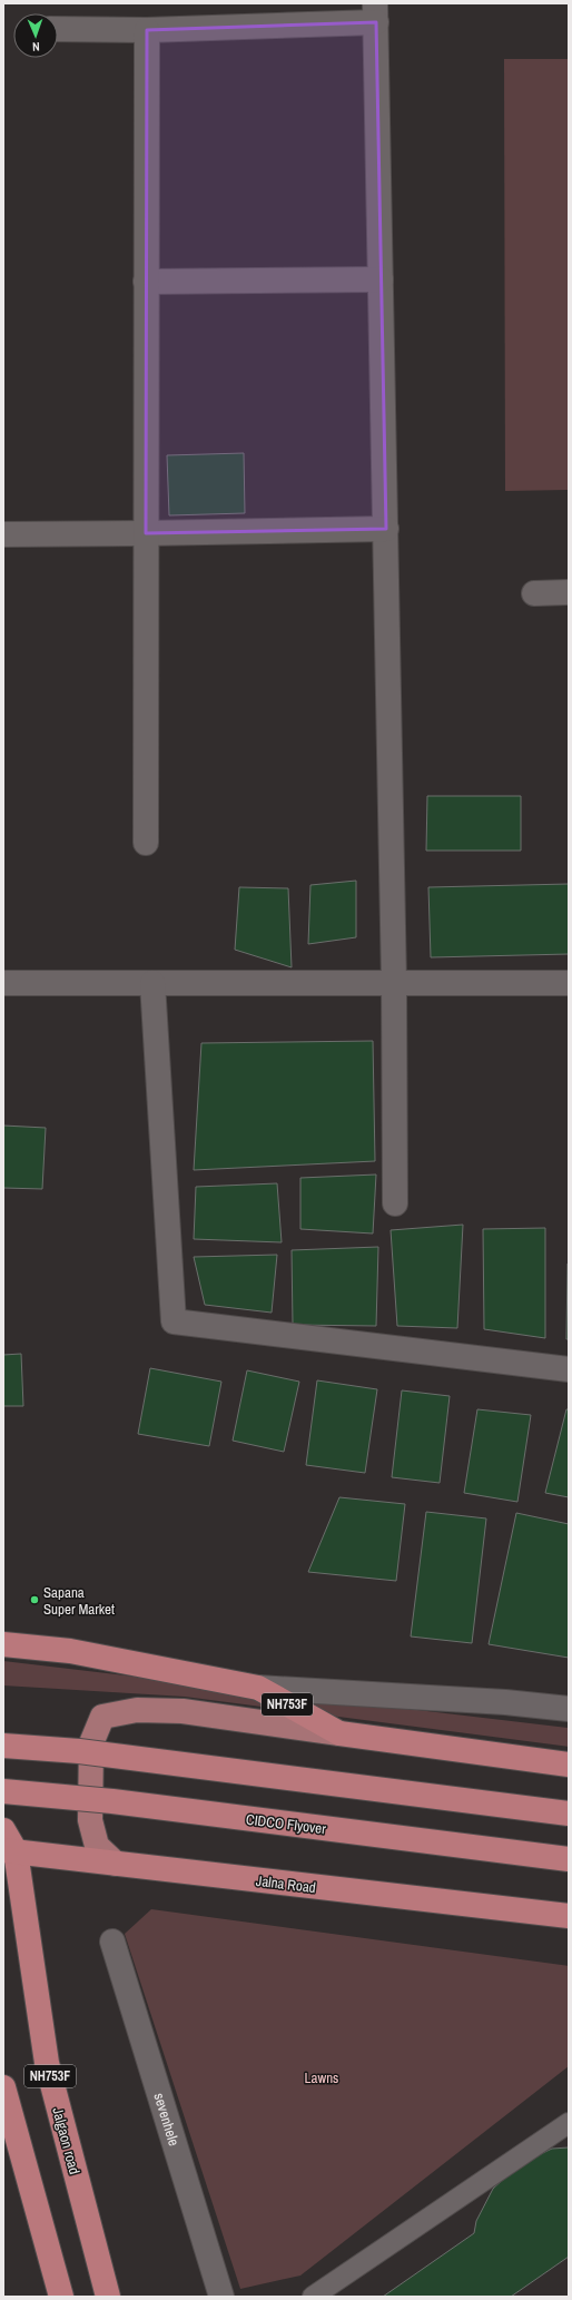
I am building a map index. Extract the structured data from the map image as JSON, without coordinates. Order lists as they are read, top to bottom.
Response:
{
  "streets": {
    "highway": [
      "NH753F",
      "CIDCO Flyover",
      "Jalna Road",
      "Jalgaon road"
    ],
    "street": ["sevenhele"]
  },
  "crossings": [
    ["Jalna Road", "Jalgaon road"]
  ],
  "parks": ["Lawns"],
  "places": ["Sapana Super Market"],
  "north": "bottom"
}
